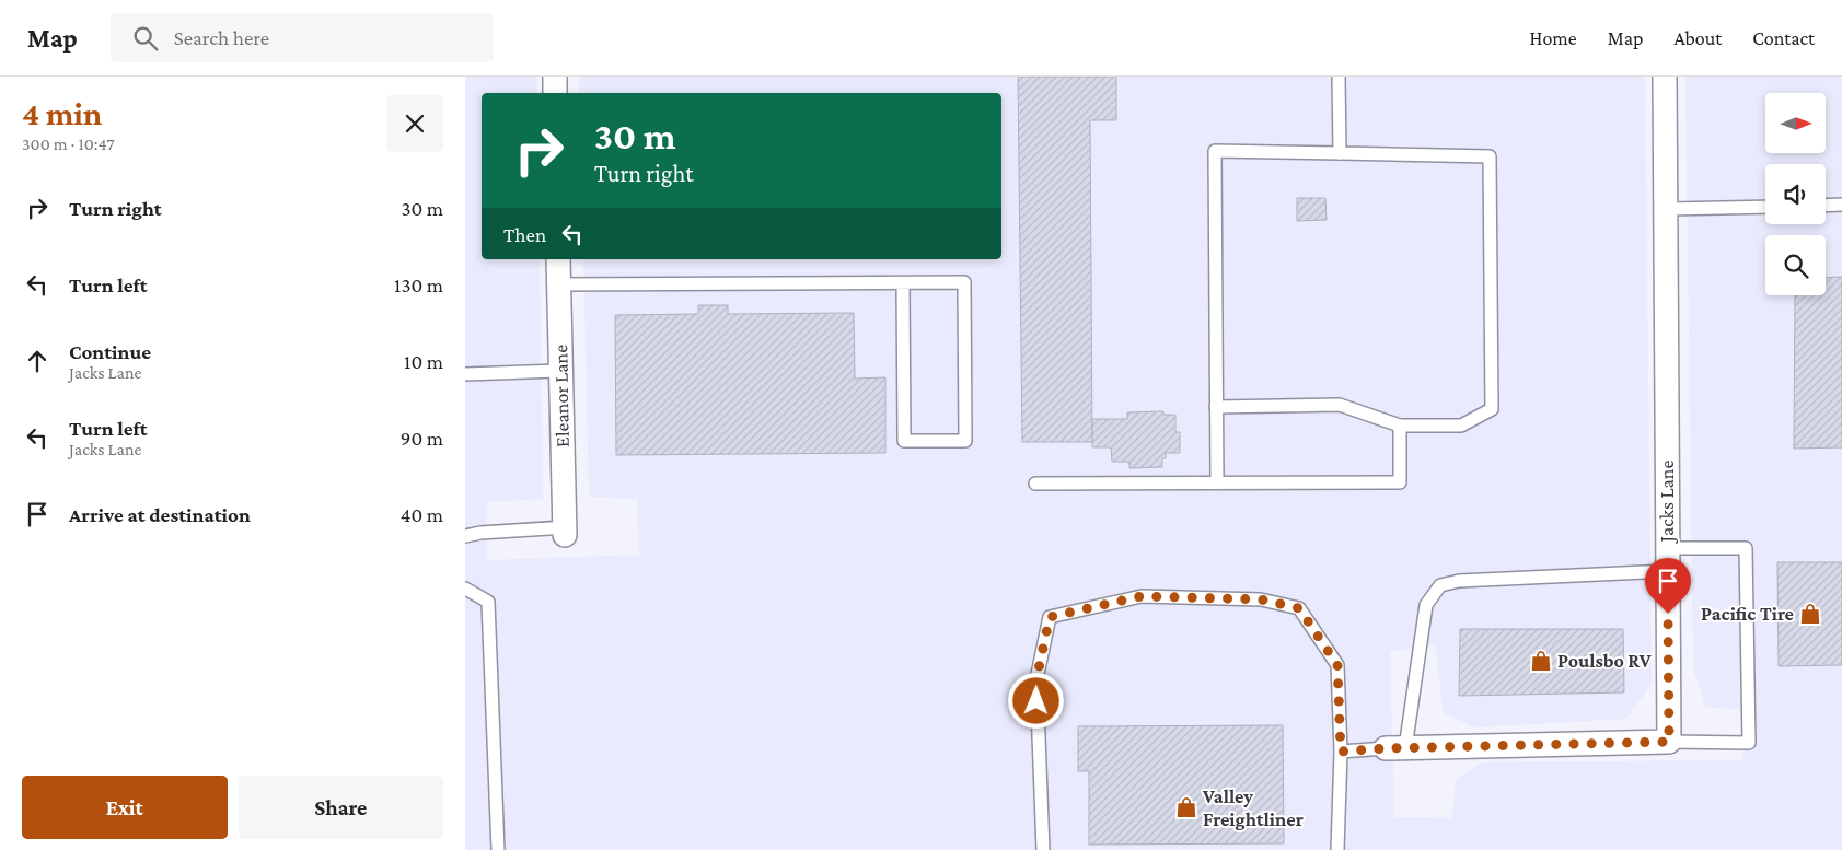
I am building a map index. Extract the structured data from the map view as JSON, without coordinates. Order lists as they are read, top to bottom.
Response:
{
  "streets": {
    "street": ["Eleanor Lane", "Jacks Lane"]
  },
  "places": {
    "shop": ["Pacific Tire", "Poulsbo RV", "Valley Freightliner"]
  },
  "north": "right",
  "page": {
    "header": "Map",
    "search": "Search here",
    "nav": [
      "Home",
      "Map",
      "About",
      "Contact"
    ],
    "heading": ["4 min", "300 m · 10:47"],
    "turn": ["30 m", "Turn right"],
    "list": [
      {
        "name": "Turn right",
        "value": "30 m"
      },
      {
        "name": "Turn left",
        "value": "130 m"
      },
      {
        "name": "Continue",
        "note": "Jacks Lane",
        "value": "10 m"
      },
      {
        "name": "Turn left",
        "note": "Jacks Lane",
        "value": "90 m"
      },
      {
        "name": "Arrive at destination",
        "value": "40 m"
      }
    ],
    "then": "Then",
    "buttons": ["Exit", "Share"]
  }
}
